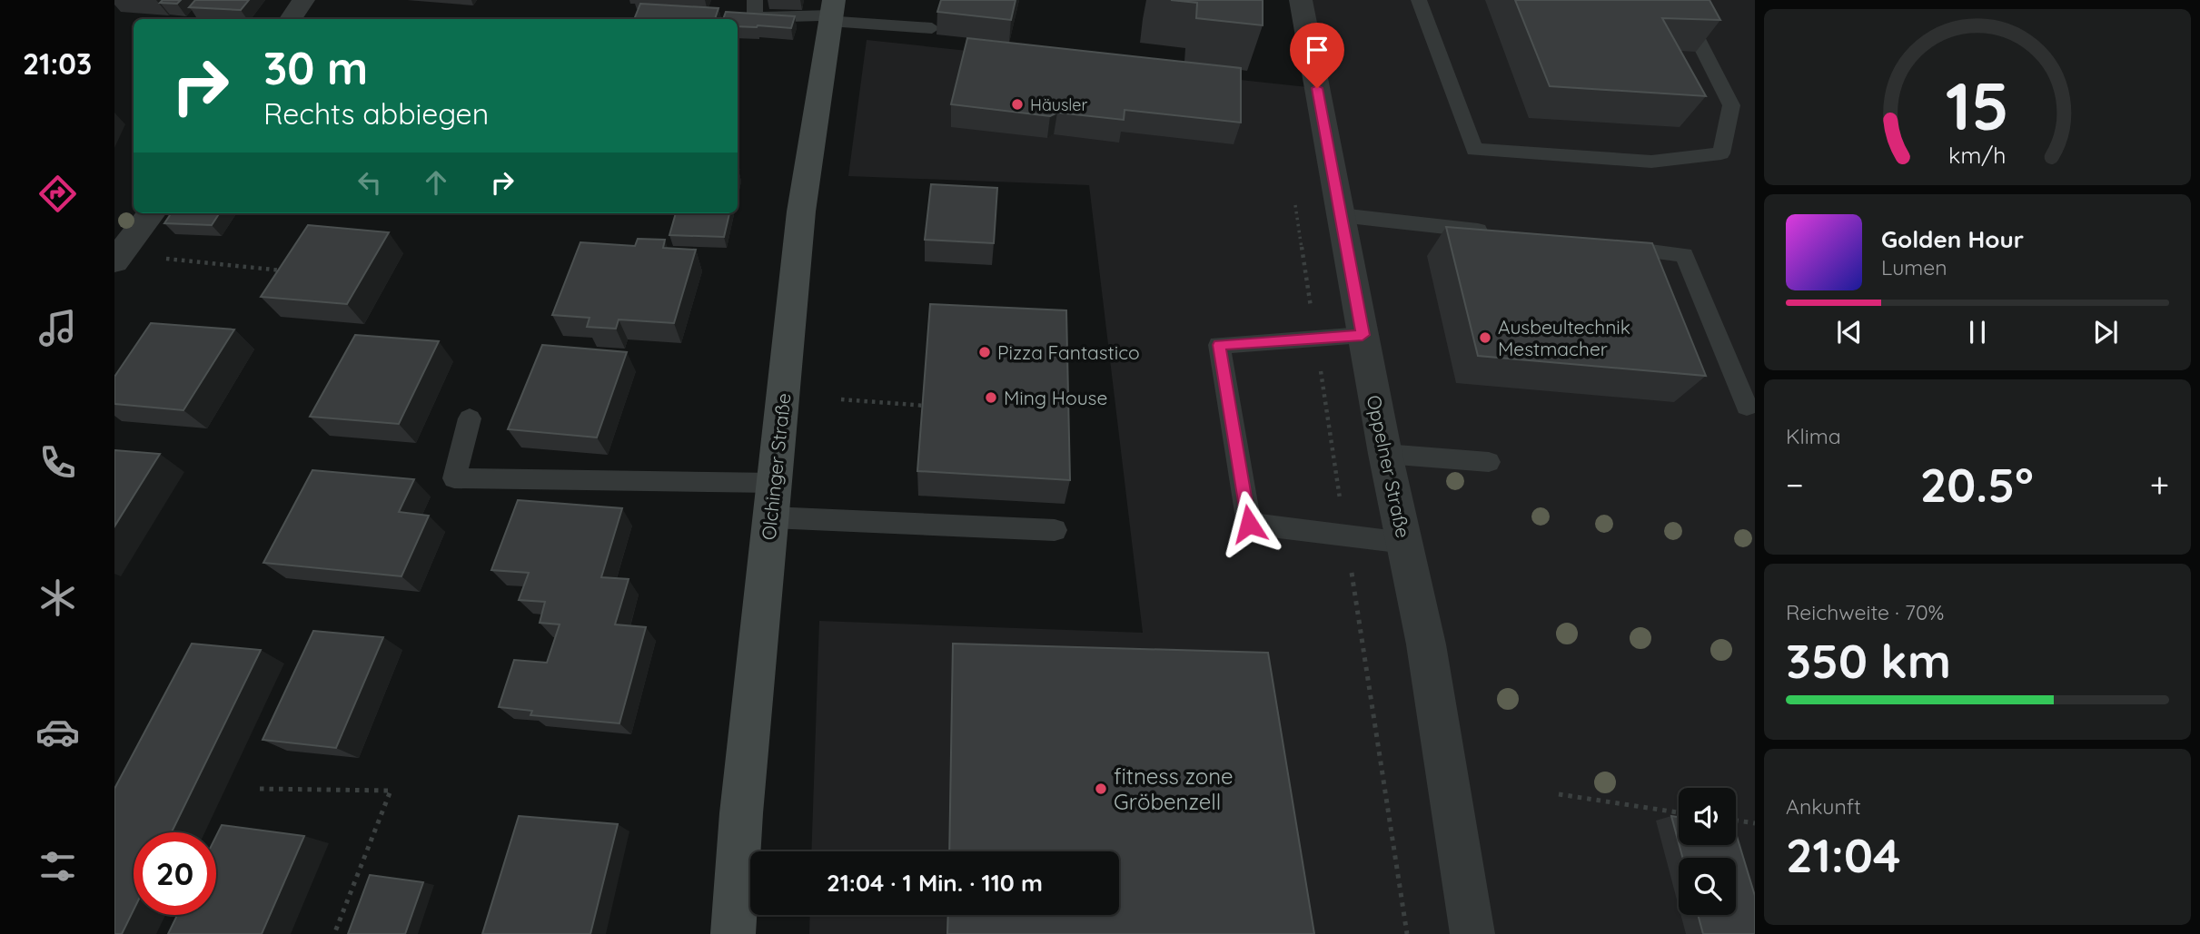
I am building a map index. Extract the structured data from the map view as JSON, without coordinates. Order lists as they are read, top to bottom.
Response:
{
  "streets": {
    "main road": ["Olchinger Straße"],
    "street": ["Oppelner Straße"]
  },
  "places": [
    "Häusler",
    "Ausbeultechnik Mestmacher",
    "Pizza Fantastico",
    "Ming House",
    "fitness zone Gröbenzell"
  ],
  "page": {
    "tabs": "21:03",
    "turn": ["30 m", "Rechts abbiegen"],
    "song": ["Golden Hour", "Lumen"],
    "tile": [
      "Klima",
      ["Reichweite · 70%", "350 km"],
      ["Ankunft", "21:04"]
    ],
    "heat": ["−", "20.5°", "+"],
    "limit": "20",
    "trip": "21:04 · 1 Min. · 110 m",
    "gauge": ["15", "km/h"]
  }
}
